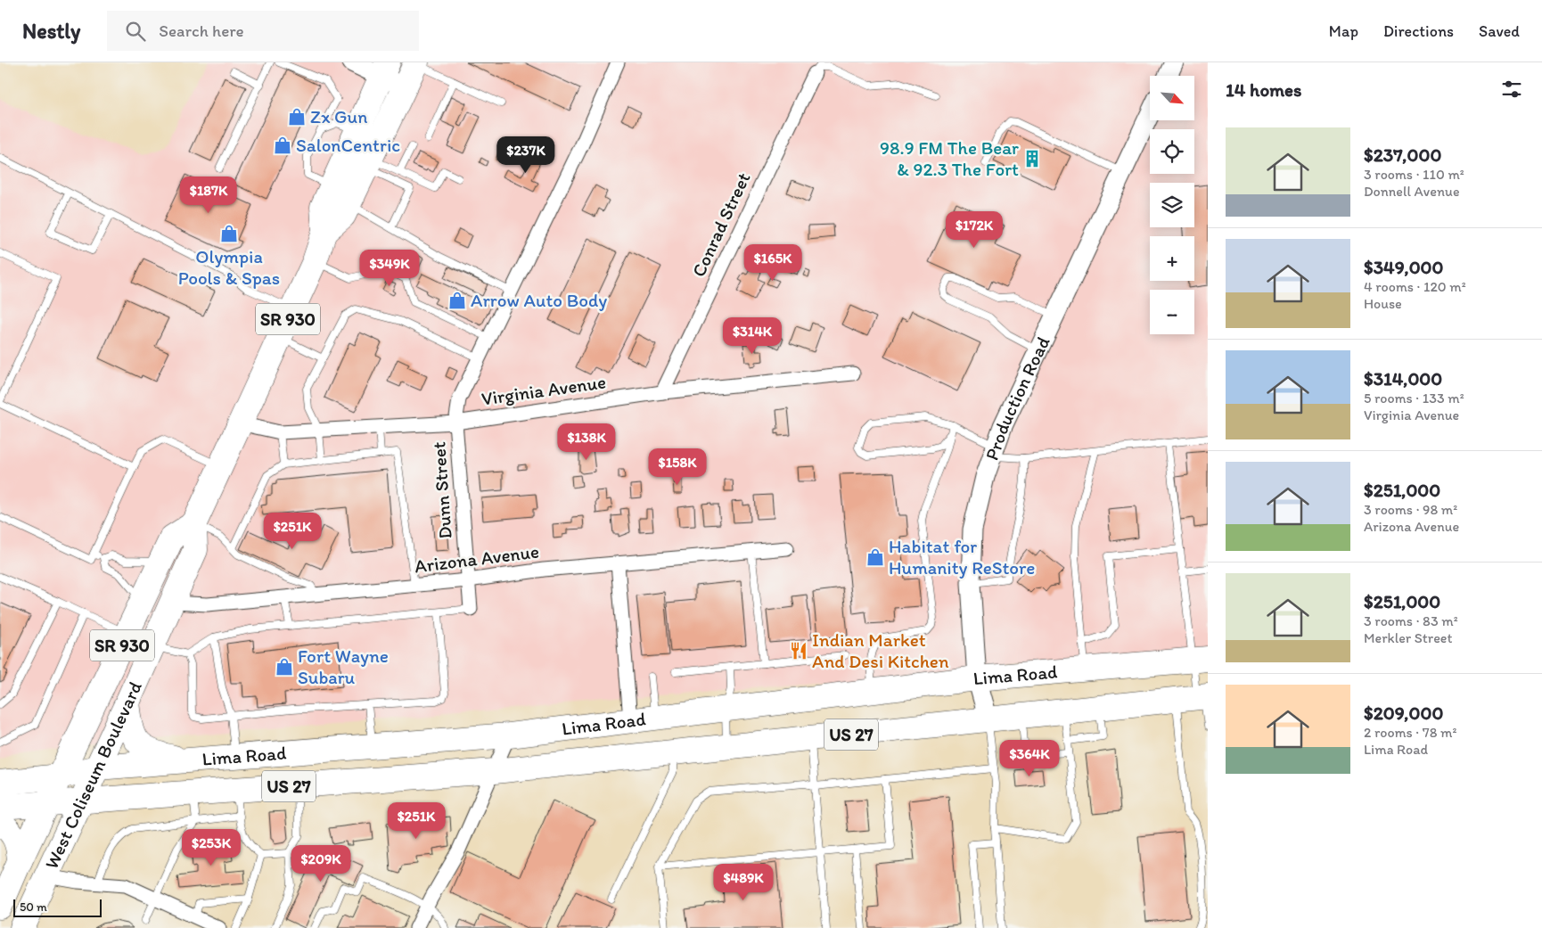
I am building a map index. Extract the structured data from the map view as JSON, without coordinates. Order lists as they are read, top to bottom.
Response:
{
  "streets": {
    "highway": [
      "SR 930",
      "Lima Road",
      "US 27",
      "West Coliseum Boulevard"
    ],
    "street": [
      "Conrad Street",
      "Virginia Avenue",
      "Production Road",
      "Dunn Street",
      "Arizona Avenue"
    ]
  },
  "crossings": [
    ["Conrad Street", "Virginia Avenue"],
    ["Virginia Avenue", "Dunn Street"],
    ["Virginia Avenue", "West Coliseum Boulevard"],
    ["Production Road", "Lima Road"],
    ["Dunn Street", "Arizona Avenue"],
    ["Arizona Avenue", "West Coliseum Boulevard"],
    ["Lima Road", "West Coliseum Boulevard"]
  ],
  "places": {
    "shop": [
      "Zx Gun",
      "SalonCentric",
      "Olympia Pools & Spas",
      "Arrow Auto Body",
      "Habitat for Humanity ReStore",
      "Fort Wayne Subaru"
    ],
    "building": ["98.9 FM The Bear & 92.3 The Fort"],
    "restaurant": ["Indian Market And Desi Kitchen"]
  },
  "scale_bar": "50 m",
  "north": "bottom right",
  "page": {
    "header": "Nestly",
    "search": "Search here",
    "nav": ["Map", "Directions", "Saved"],
    "heading": "14 homes",
    "map_buttons": ["+", "−"],
    "list": [
      {
        "name": "$237,000",
        "note": "3 rooms · 110 m² · Donnell Avenue"
      },
      {
        "name": "$349,000",
        "note": "4 rooms · 120 m² · House"
      },
      {
        "name": "$314,000",
        "note": "5 rooms · 133 m² · Virginia Avenue"
      },
      {
        "name": "$251,000",
        "note": "3 rooms · 98 m² · Arizona Avenue"
      },
      {
        "name": "$251,000",
        "note": "3 rooms · 83 m² · Merkler Street"
      },
      {
        "name": "$209,000",
        "note": "2 rooms · 78 m² · Lima Road"
      }
    ],
    "price": [
      "$237K",
      "$187K",
      "$172K",
      "$165K",
      "$349K",
      "$314K",
      "$138K",
      "$158K",
      "$251K",
      "$364K",
      "$251K",
      "$253K",
      "$209K",
      "$489K"
    ],
    "scale": "50 m"
  }
}
